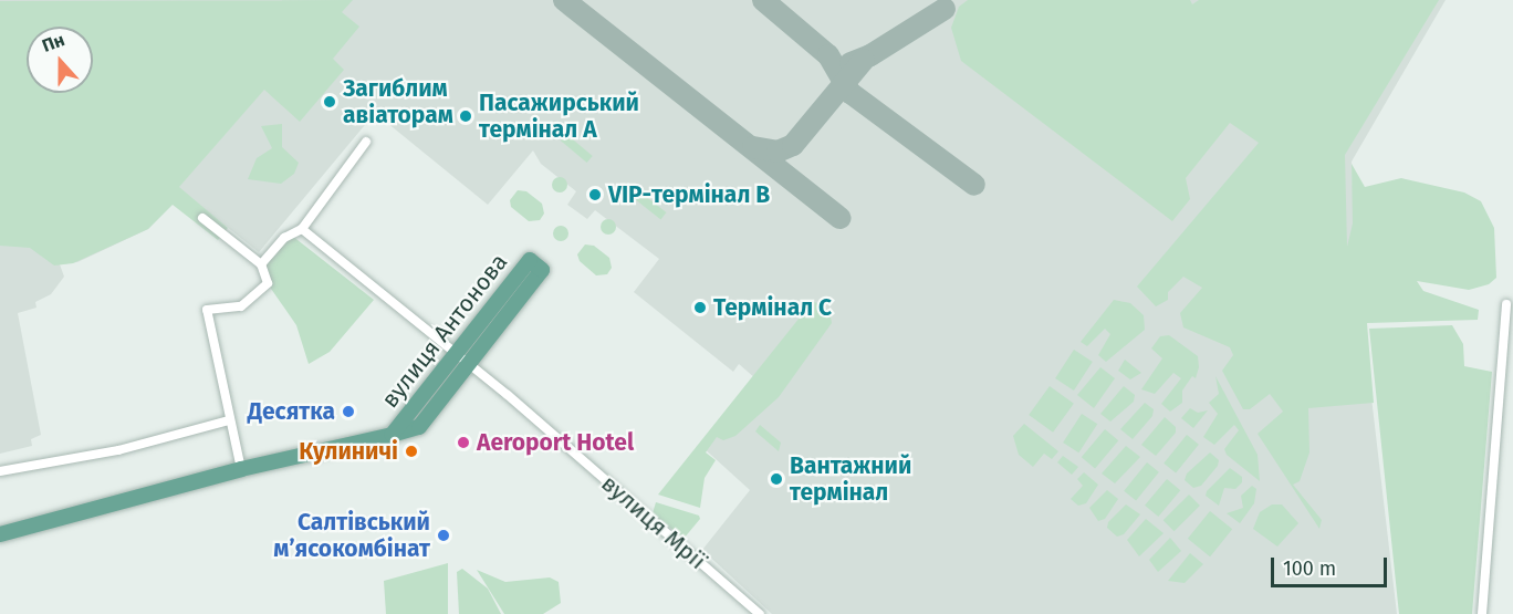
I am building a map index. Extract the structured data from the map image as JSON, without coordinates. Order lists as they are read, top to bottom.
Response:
{
  "streets": {
    "main road": ["вулиця Антонова"],
    "street": ["вулиця Мрії"]
  },
  "crossings": [
    ["вулиця Антонова", "вулиця Мрії"]
  ],
  "places": [
    "Загиблим авіаторам",
    "Пасажирський термінал A",
    "VIP-термінал B",
    "Термінал C",
    "Десятка",
    "Aeroport Hotel",
    "Кулиничі",
    "Вантажний термінал",
    "Салтівський мʼясокомбінат"
  ],
  "scale_bar": "100 m",
  "north": "top"
}
